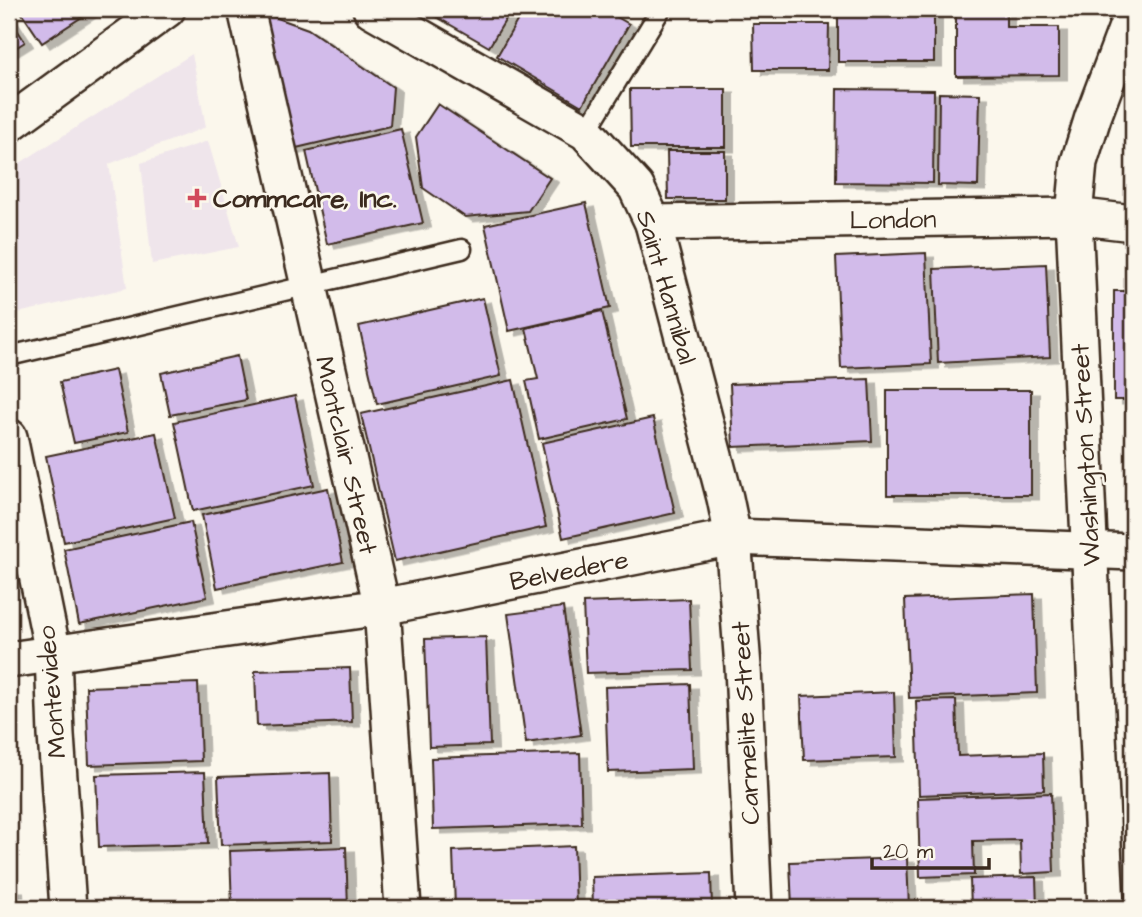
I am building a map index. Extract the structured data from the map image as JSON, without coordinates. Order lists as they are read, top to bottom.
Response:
{
  "streets": {
    "street": [
      "London",
      "Saint Hannibal",
      "Montclair Street",
      "Washington Street",
      "Belvedere",
      "Montevideo",
      "Carmelite Street"
    ]
  },
  "crossings": [
    ["London", "Saint Hannibal"],
    ["London", "Washington Street"],
    ["Saint Hannibal", "Belvedere"],
    ["Saint Hannibal", "Carmelite Street"],
    ["Montclair Street", "Belvedere"],
    ["Washington Street", "Belvedere"],
    ["Belvedere", "Montevideo"],
    ["Belvedere", "Carmelite Street"]
  ],
  "places": {
    "health": ["Commcare, Inc."]
  },
  "scale_bar": "20 m"
}
